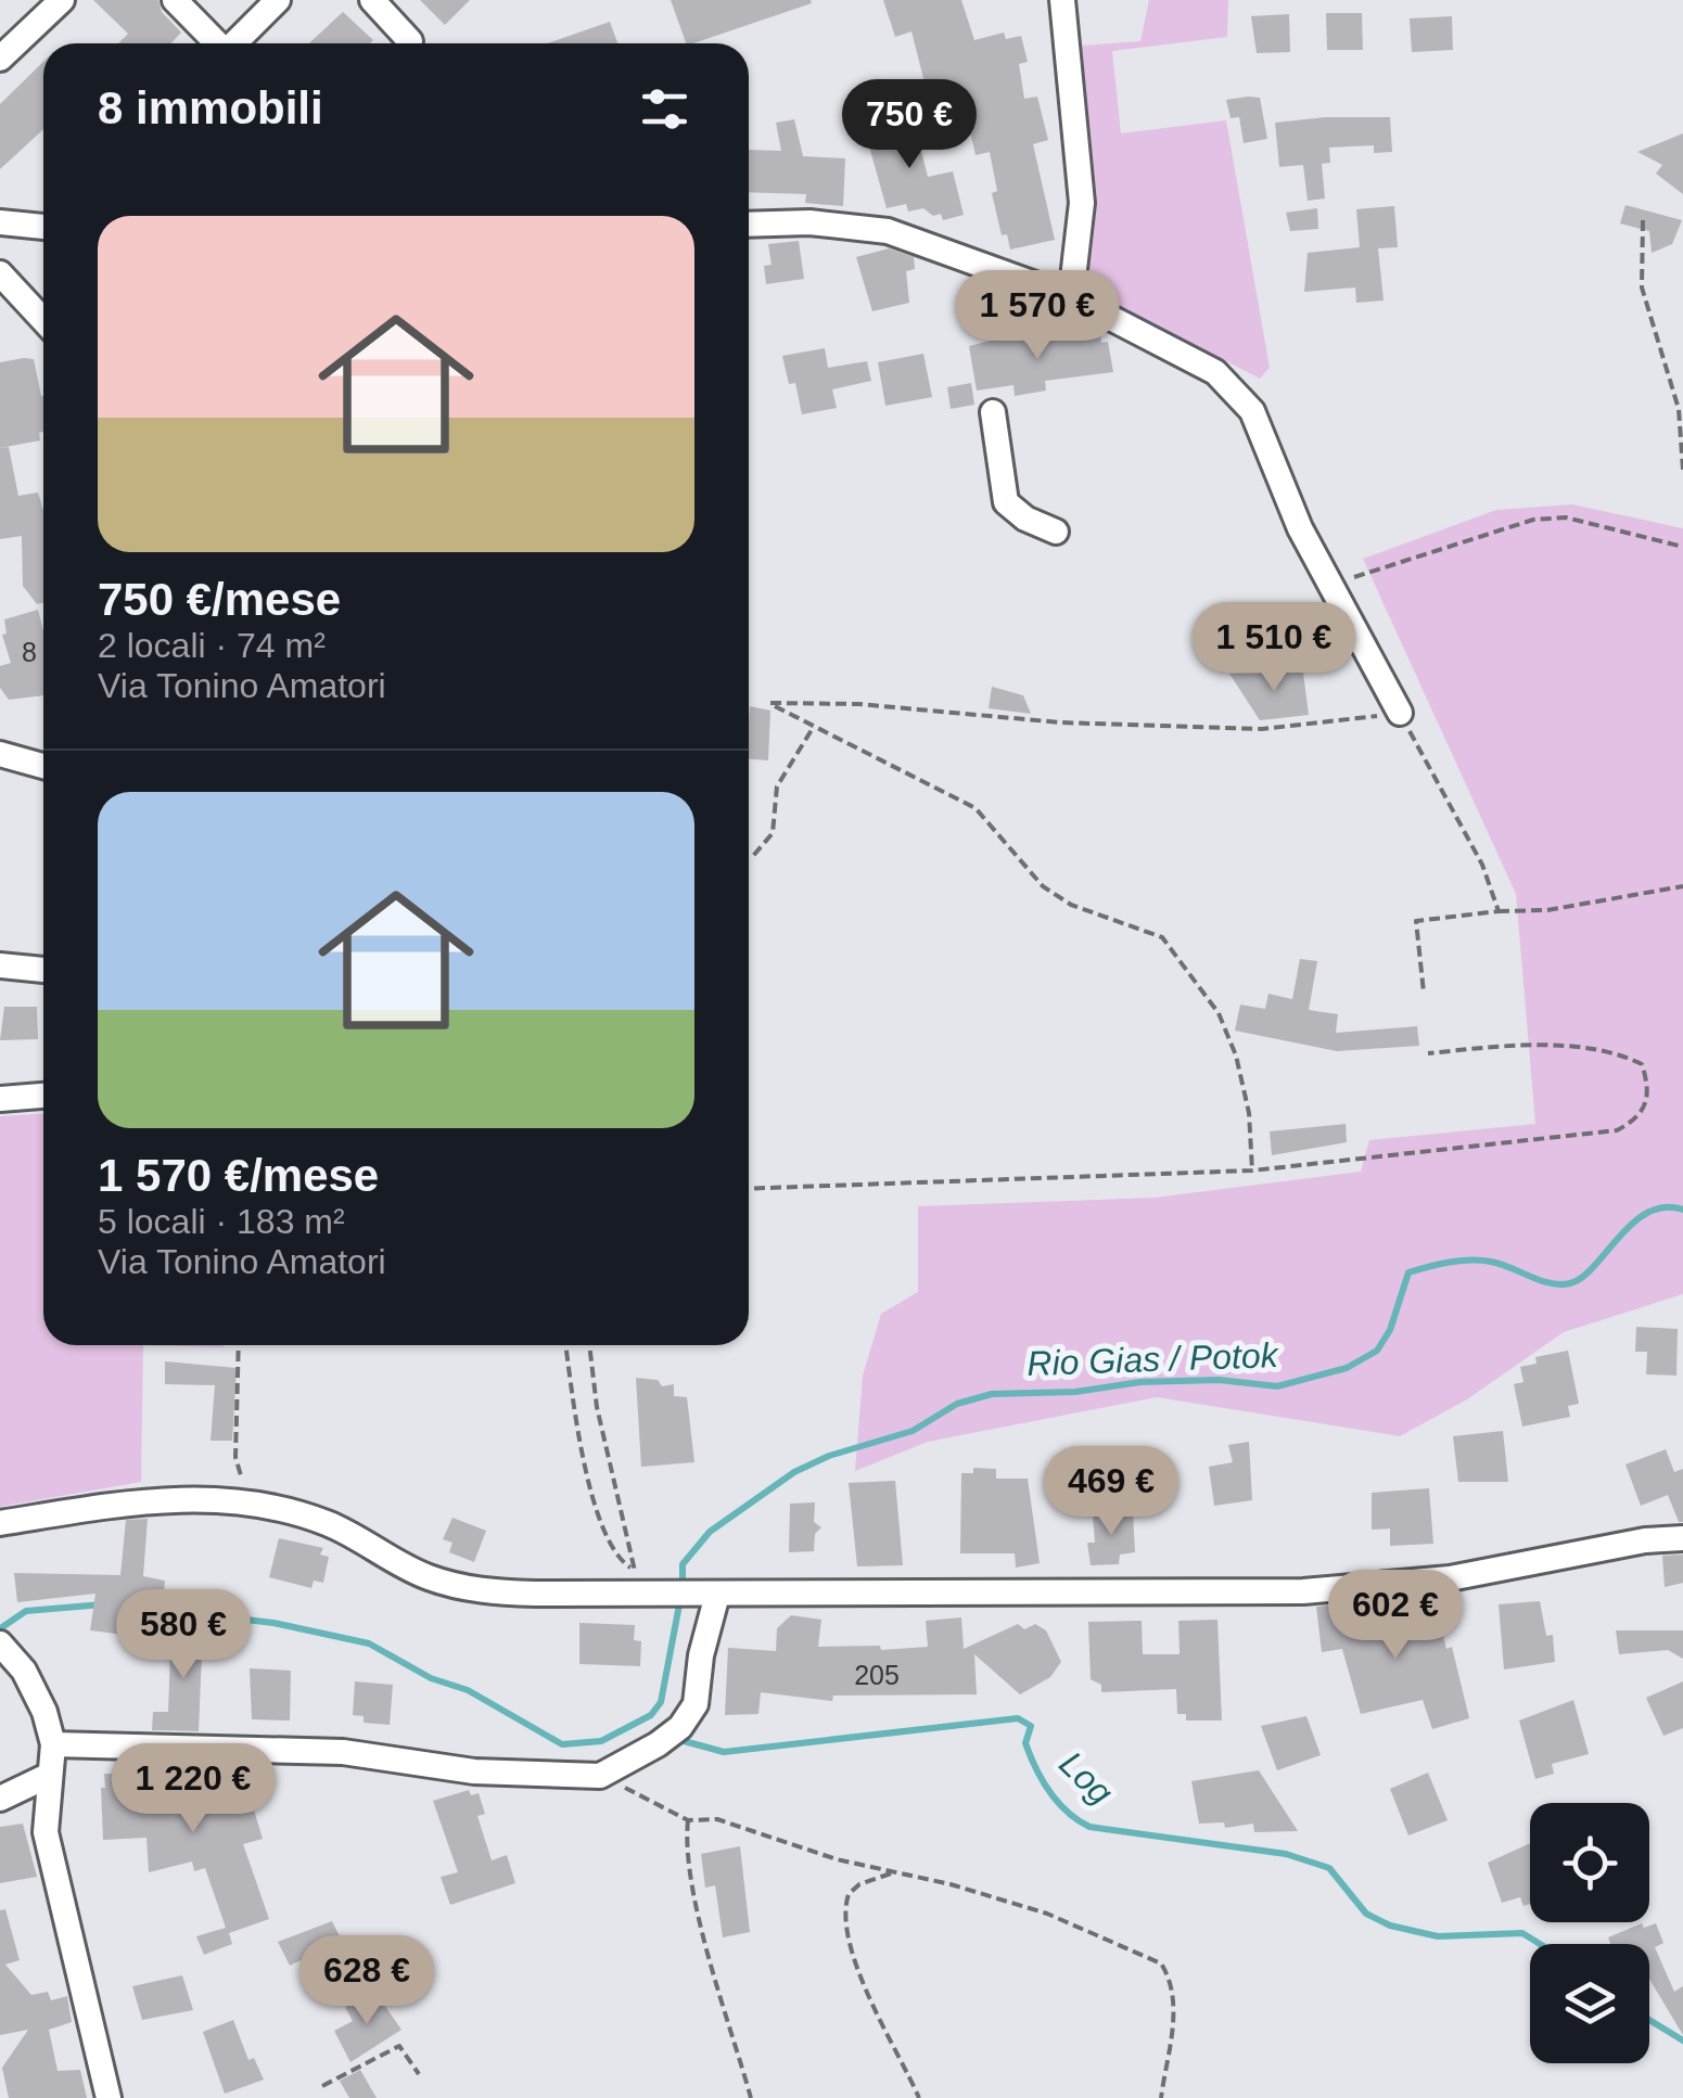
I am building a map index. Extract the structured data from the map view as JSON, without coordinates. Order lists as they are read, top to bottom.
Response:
{
  "water": ["Rio Gias / Potok", "Log"],
  "house_numbers": ["8", "205"],
  "page": {
    "heading": "8 immobili",
    "price": [
      "750 €",
      "1 570 €",
      "1 510 €",
      "469 €",
      "602 €",
      "580 €",
      "1 220 €",
      "628 €"
    ],
    "list": [
      {
        "name": "750 €/mese",
        "note": "2 locali · 74 m² · Via Tonino Amatori"
      },
      {
        "name": "1 570 €/mese",
        "note": "5 locali · 183 m² · Via Tonino Amatori"
      }
    ]
  }
}
